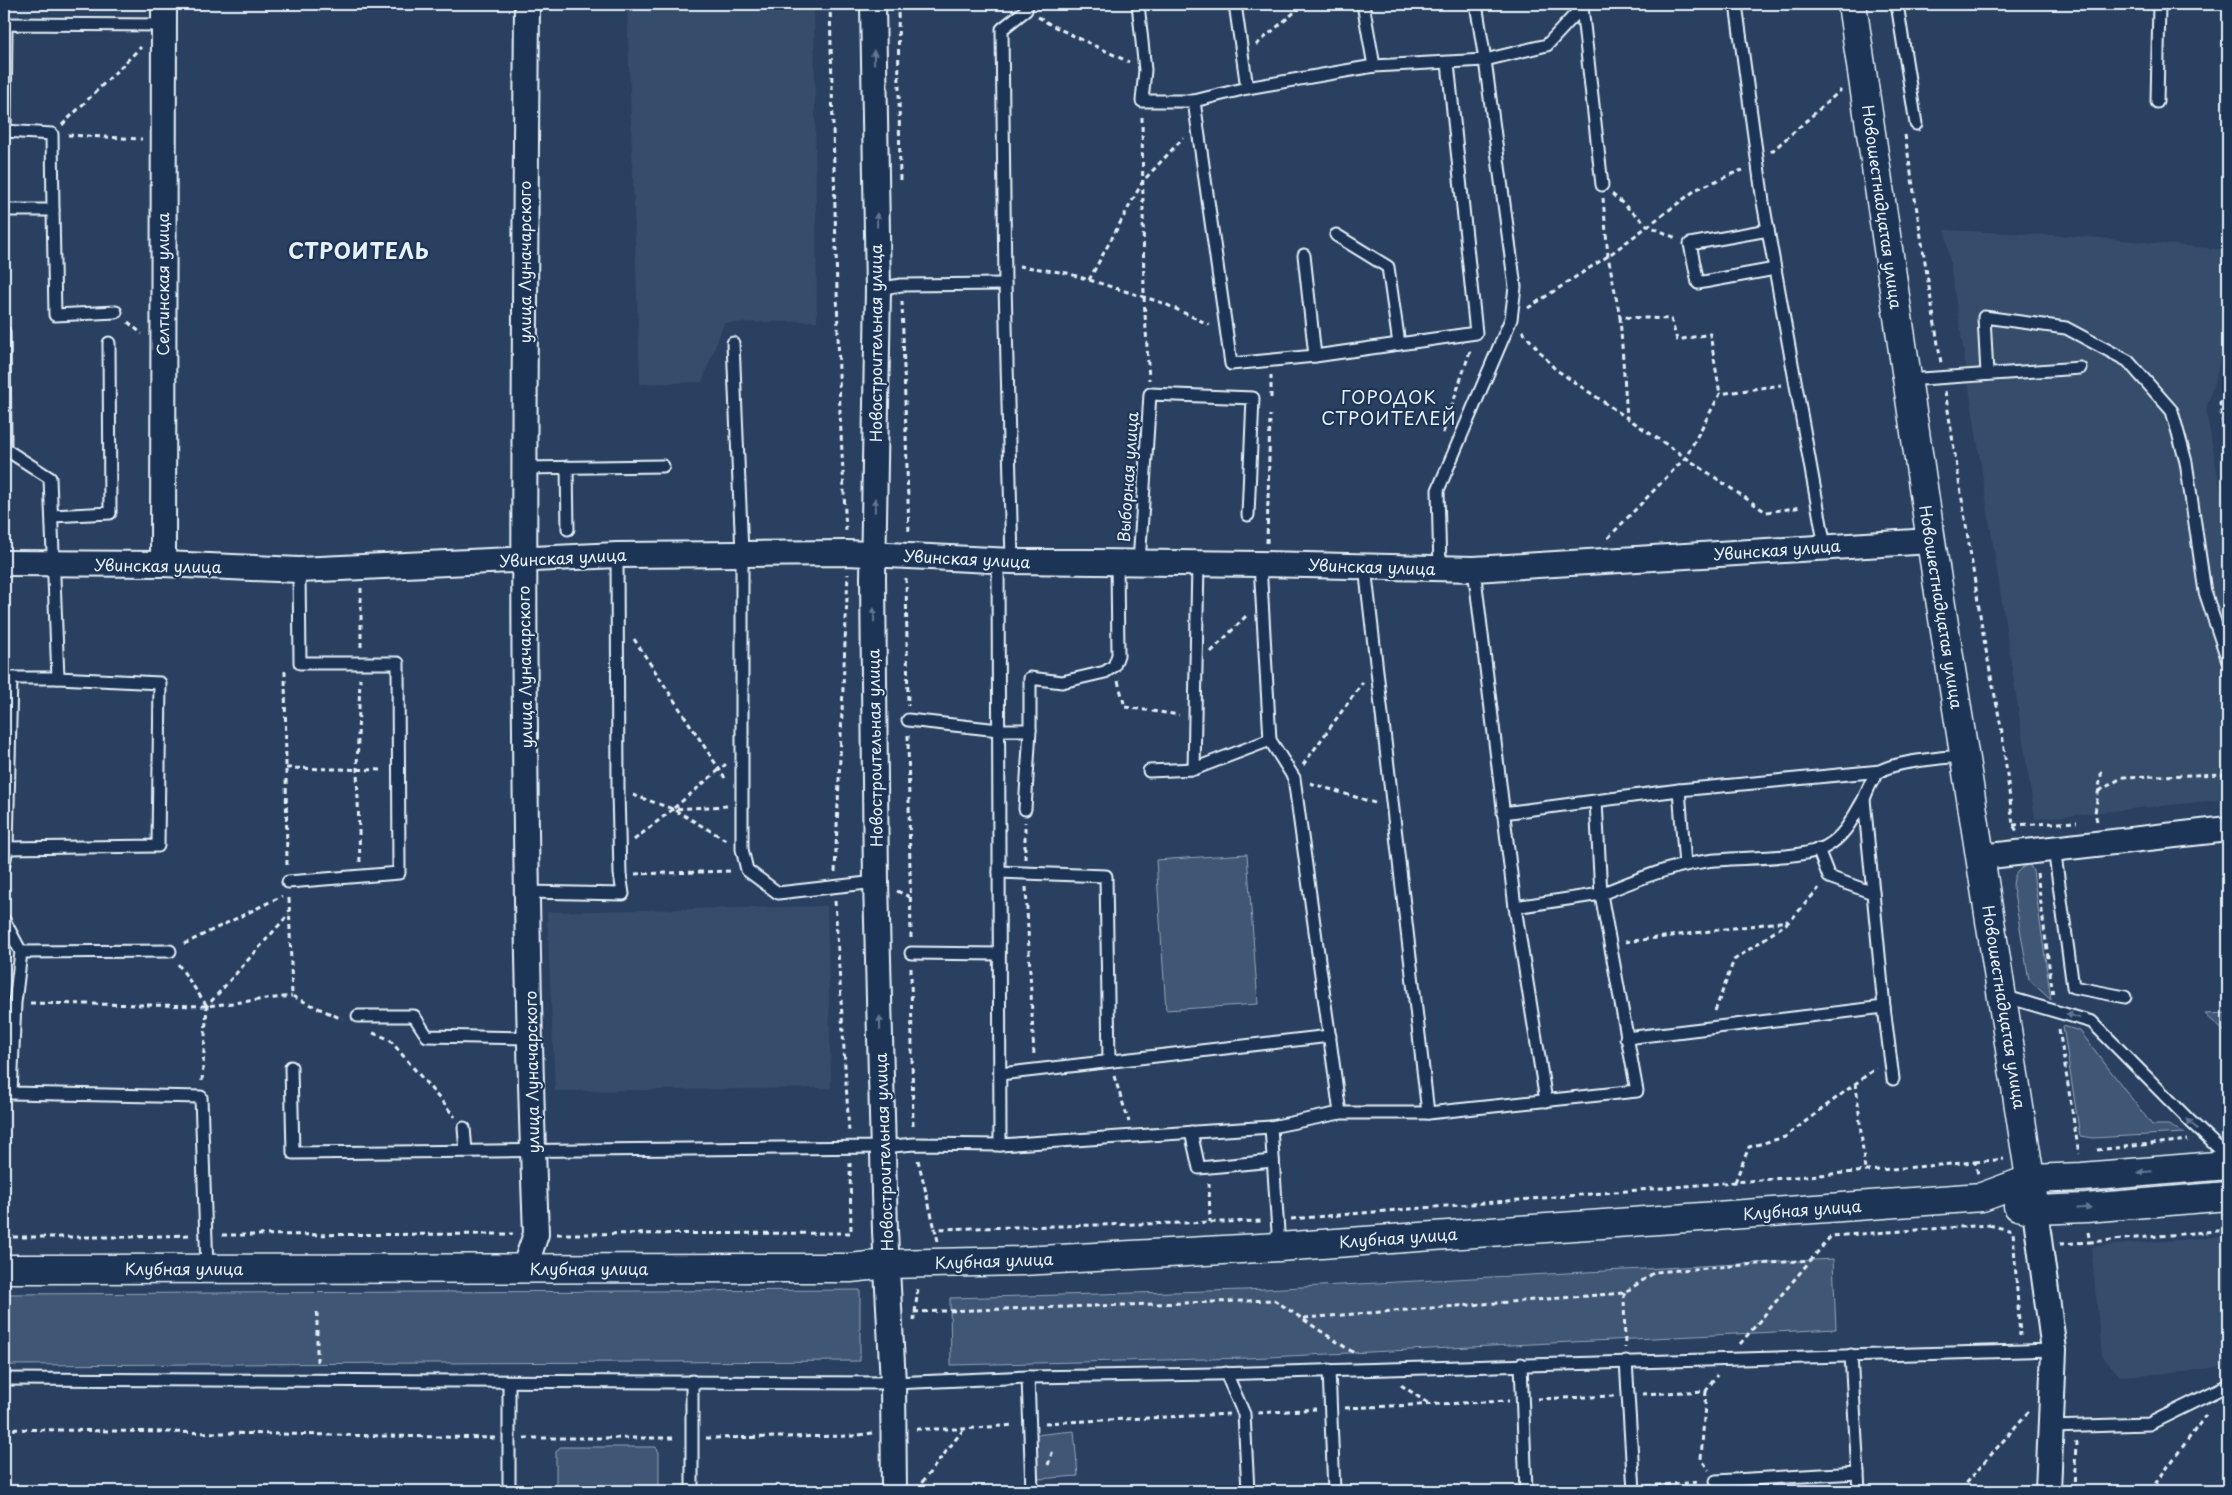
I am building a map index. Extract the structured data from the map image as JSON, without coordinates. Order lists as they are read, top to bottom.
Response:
{
  "streets": {
    "main road": ["Новошестнадцатая улица", "Клубная улица"],
    "street": [
      "улица Луначарского",
      "Селтинская улица",
      "Новостроительная улица",
      "Увинская улица"
    ],
    "lane": ["Выборная улица"]
  },
  "crossings": [
    ["Новошестнадцатая улица", "Увинская улица"],
    ["Новошестнадцатая улица", "Клубная улица"],
    ["улица Луначарского", "Увинская улица"],
    ["улица Луначарского", "Клубная улица"],
    ["Селтинская улица", "Увинская улица"],
    ["Новостроительная улица", "Увинская улица"],
    ["Новостроительная улица", "Клубная улица"],
    ["Выборная улица", "Увинская улица"]
  ],
  "one_way": ["Новостроительная улица"],
  "districts": ["СТРОИТЕЛЬ", "ГОРОДОК СТРОИТЕЛЕЙ"]
}
